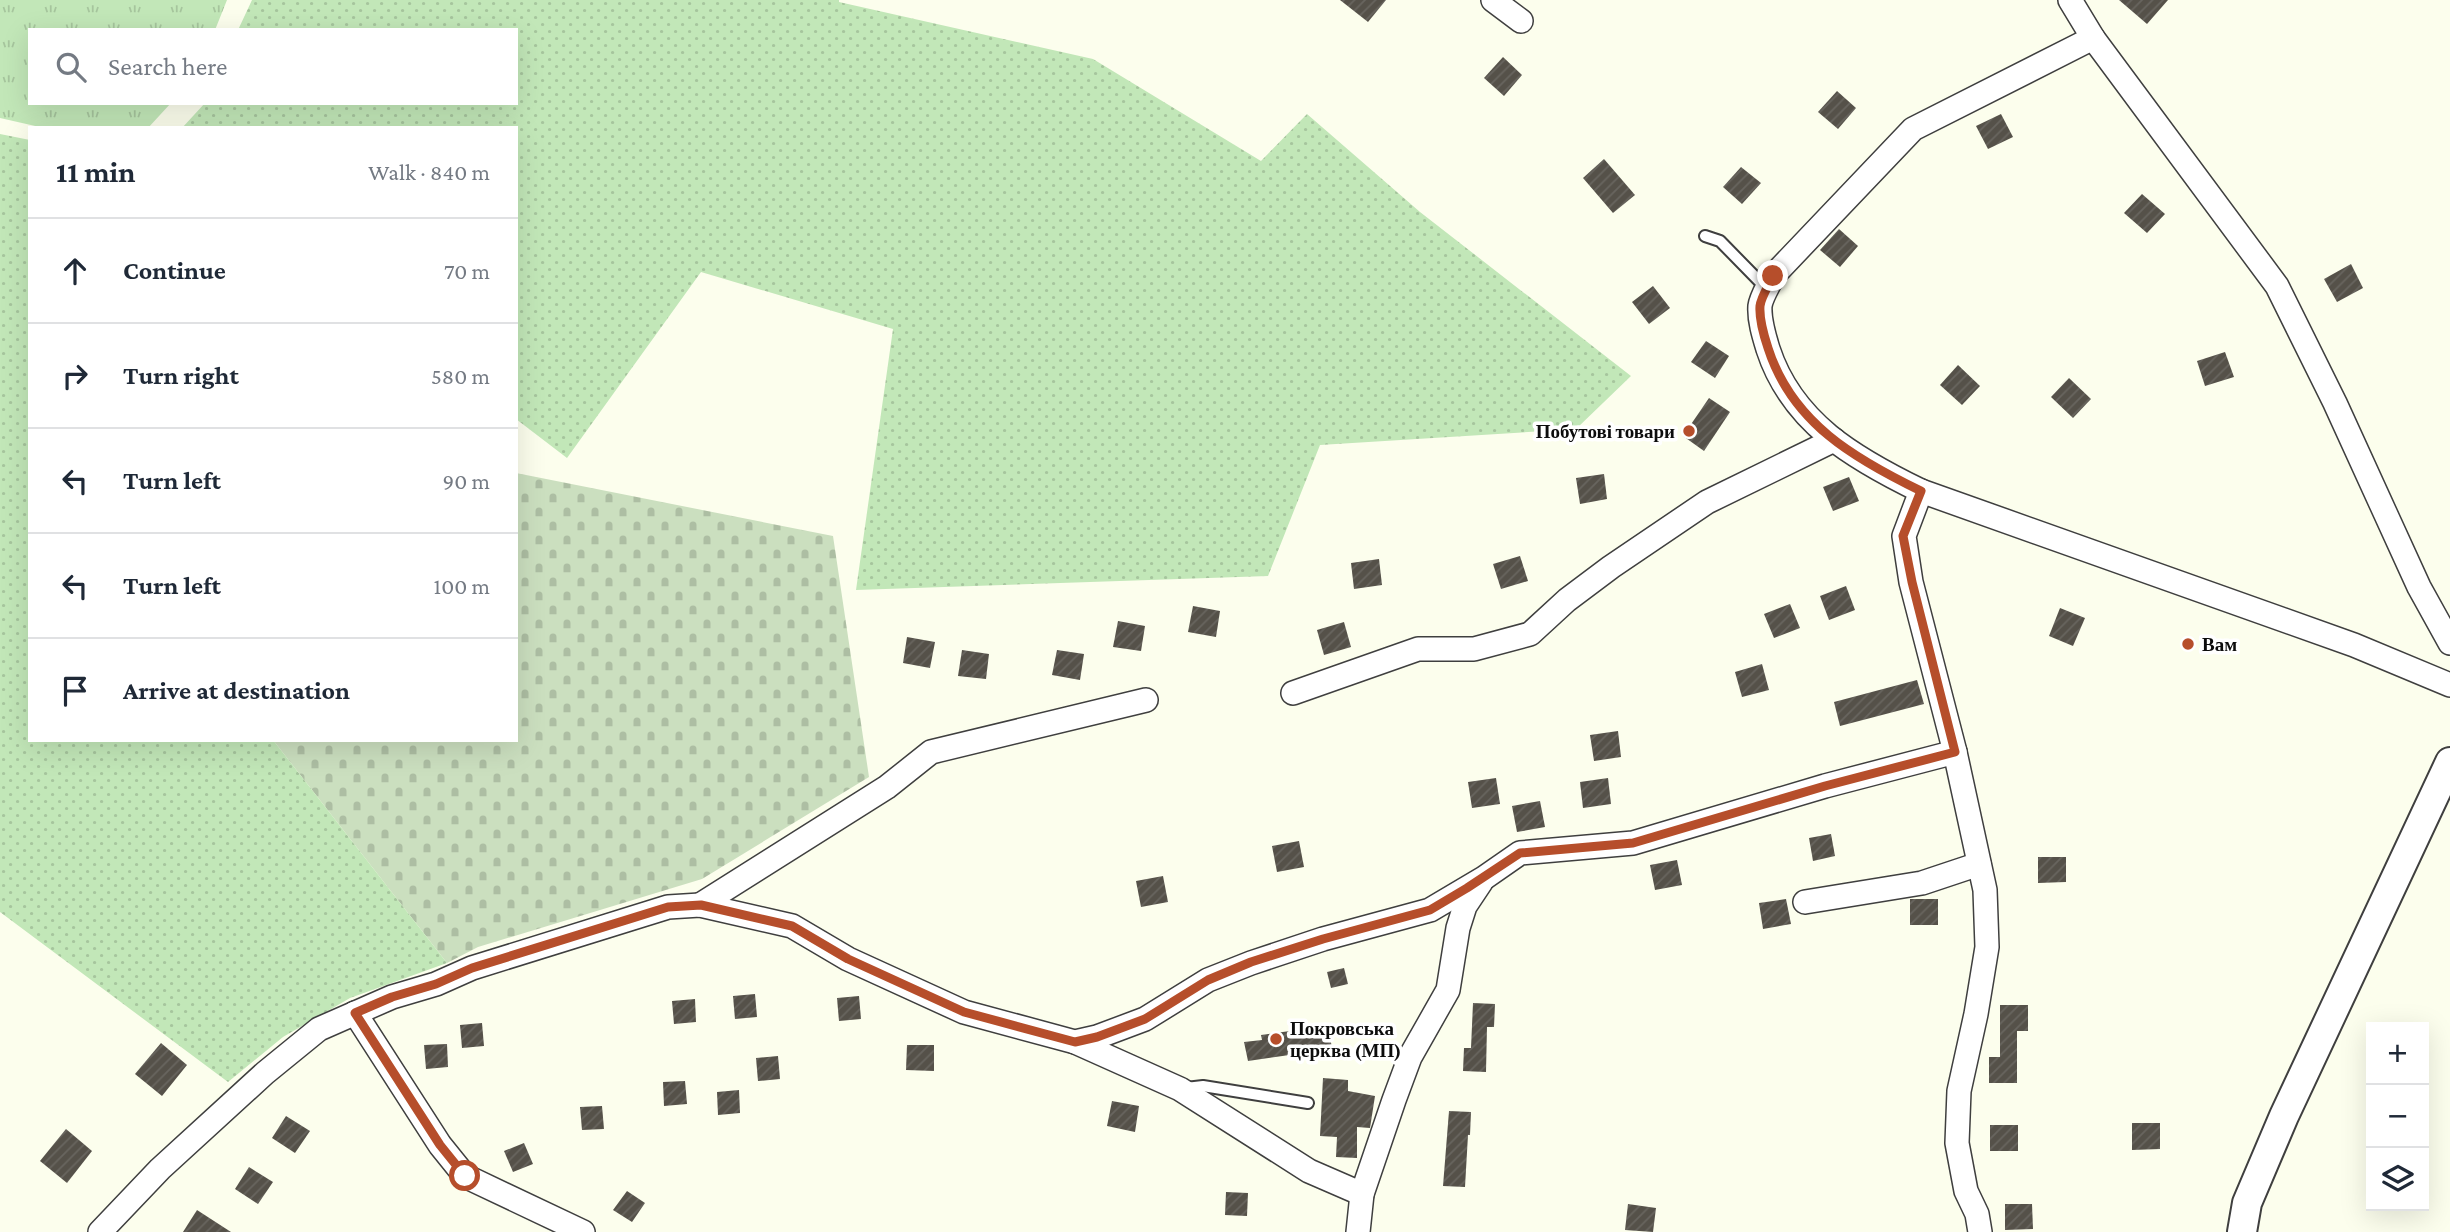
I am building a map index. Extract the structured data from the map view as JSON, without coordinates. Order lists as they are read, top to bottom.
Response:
{
  "places": ["Побутові товари", "Вам", "Покровська церква (МП)"],
  "page": {
    "search": "Search here",
    "heading": ["11 min", "Walk · 840 m"],
    "list": [
      ["Continue", "70 m"],
      ["Turn right", "580 m"],
      ["Turn left", "90 m"],
      ["Turn left", "100 m"],
      "Arrive at destination"
    ],
    "map_buttons": ["+", "−"]
  }
}
